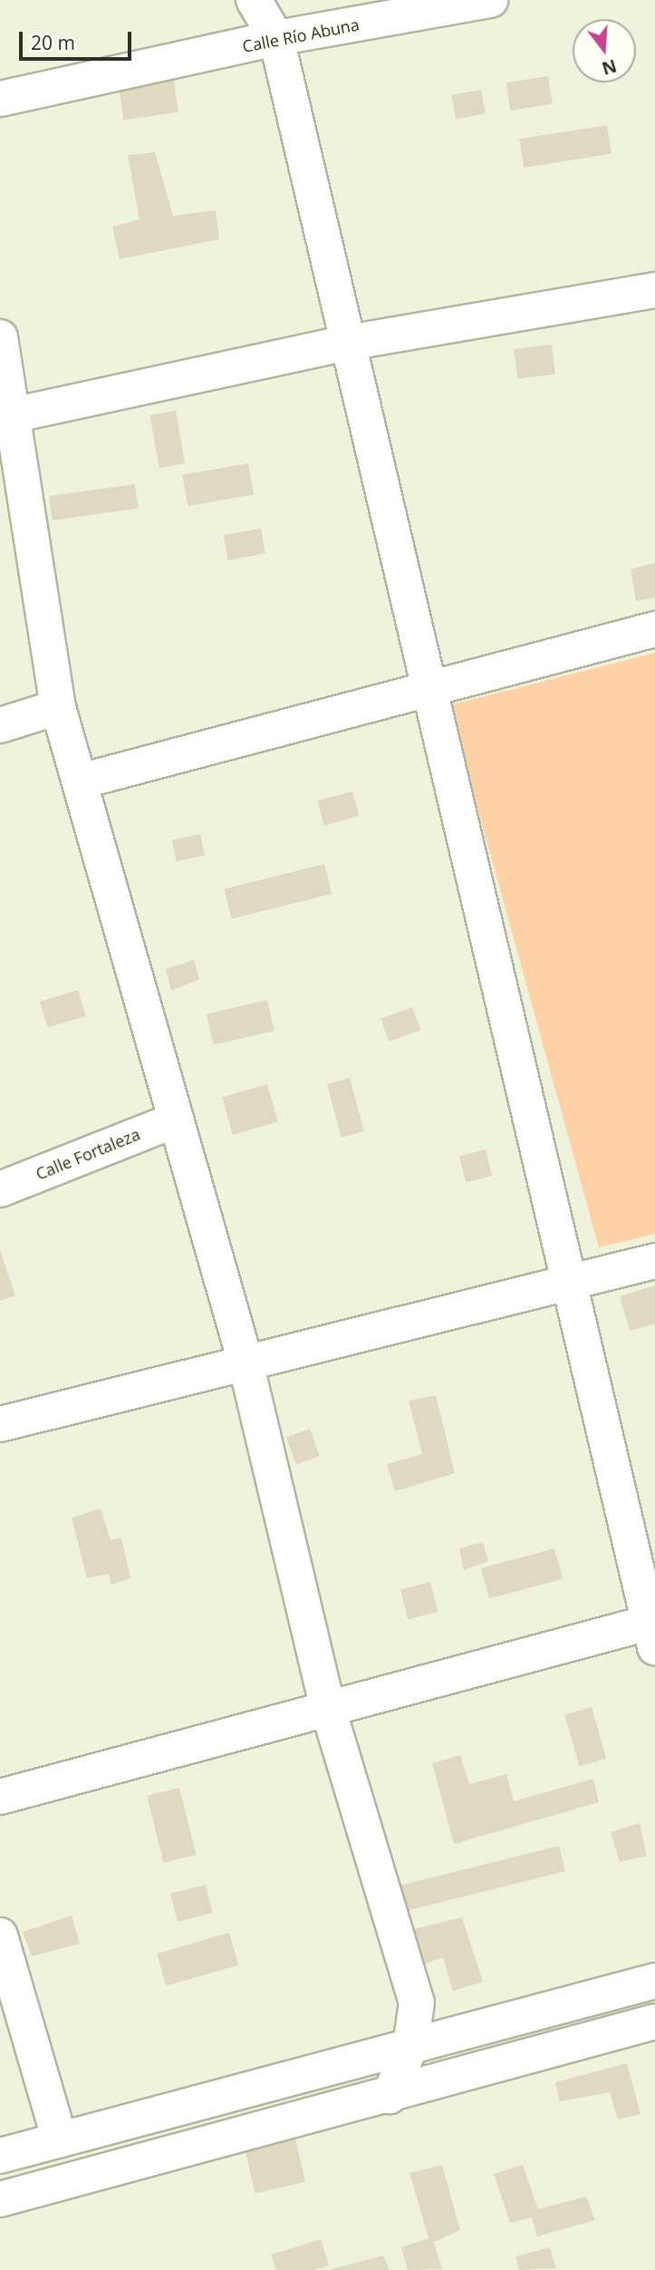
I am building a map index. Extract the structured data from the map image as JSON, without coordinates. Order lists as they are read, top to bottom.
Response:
{
  "streets": {
    "street": ["Calle Río Abuna", "Calle Fortaleza"]
  },
  "scale_bar": "20 m",
  "north": "bottom"
}
